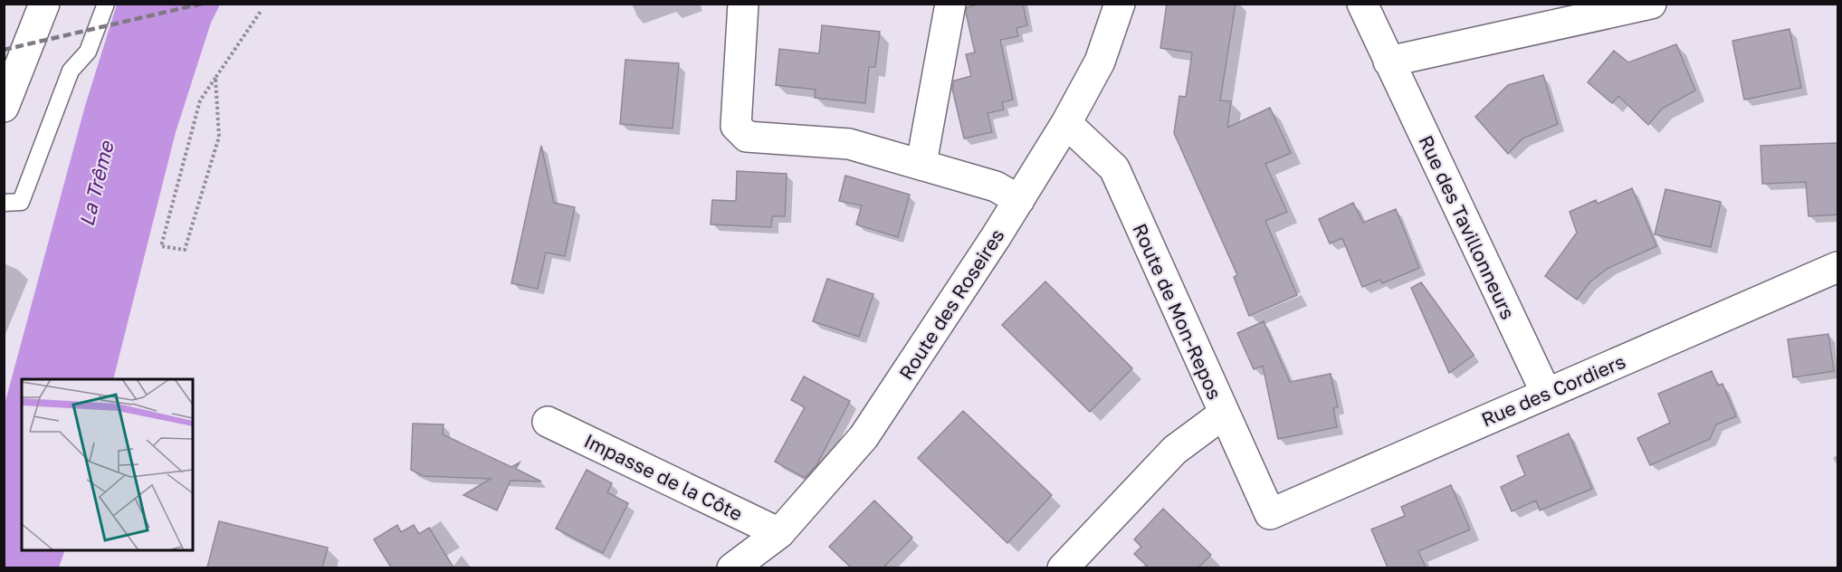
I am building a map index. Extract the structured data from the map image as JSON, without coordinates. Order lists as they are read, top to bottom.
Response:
{
  "streets": {
    "street": [
      "Rue des Tavillonneurs",
      "Route des Roseires",
      "Route de Mon-Repos",
      "Rue des Cordiers",
      "Impasse de la Côte"
    ]
  },
  "crossings": [
    ["Rue des Tavillonneurs", "Rue des Cordiers"],
    ["Route des Roseires", "Route de Mon-Repos"],
    ["Route des Roseires", "Impasse de la Côte"],
    ["Route de Mon-Repos", "Rue des Cordiers"]
  ],
  "water": ["La Trême"]
}
